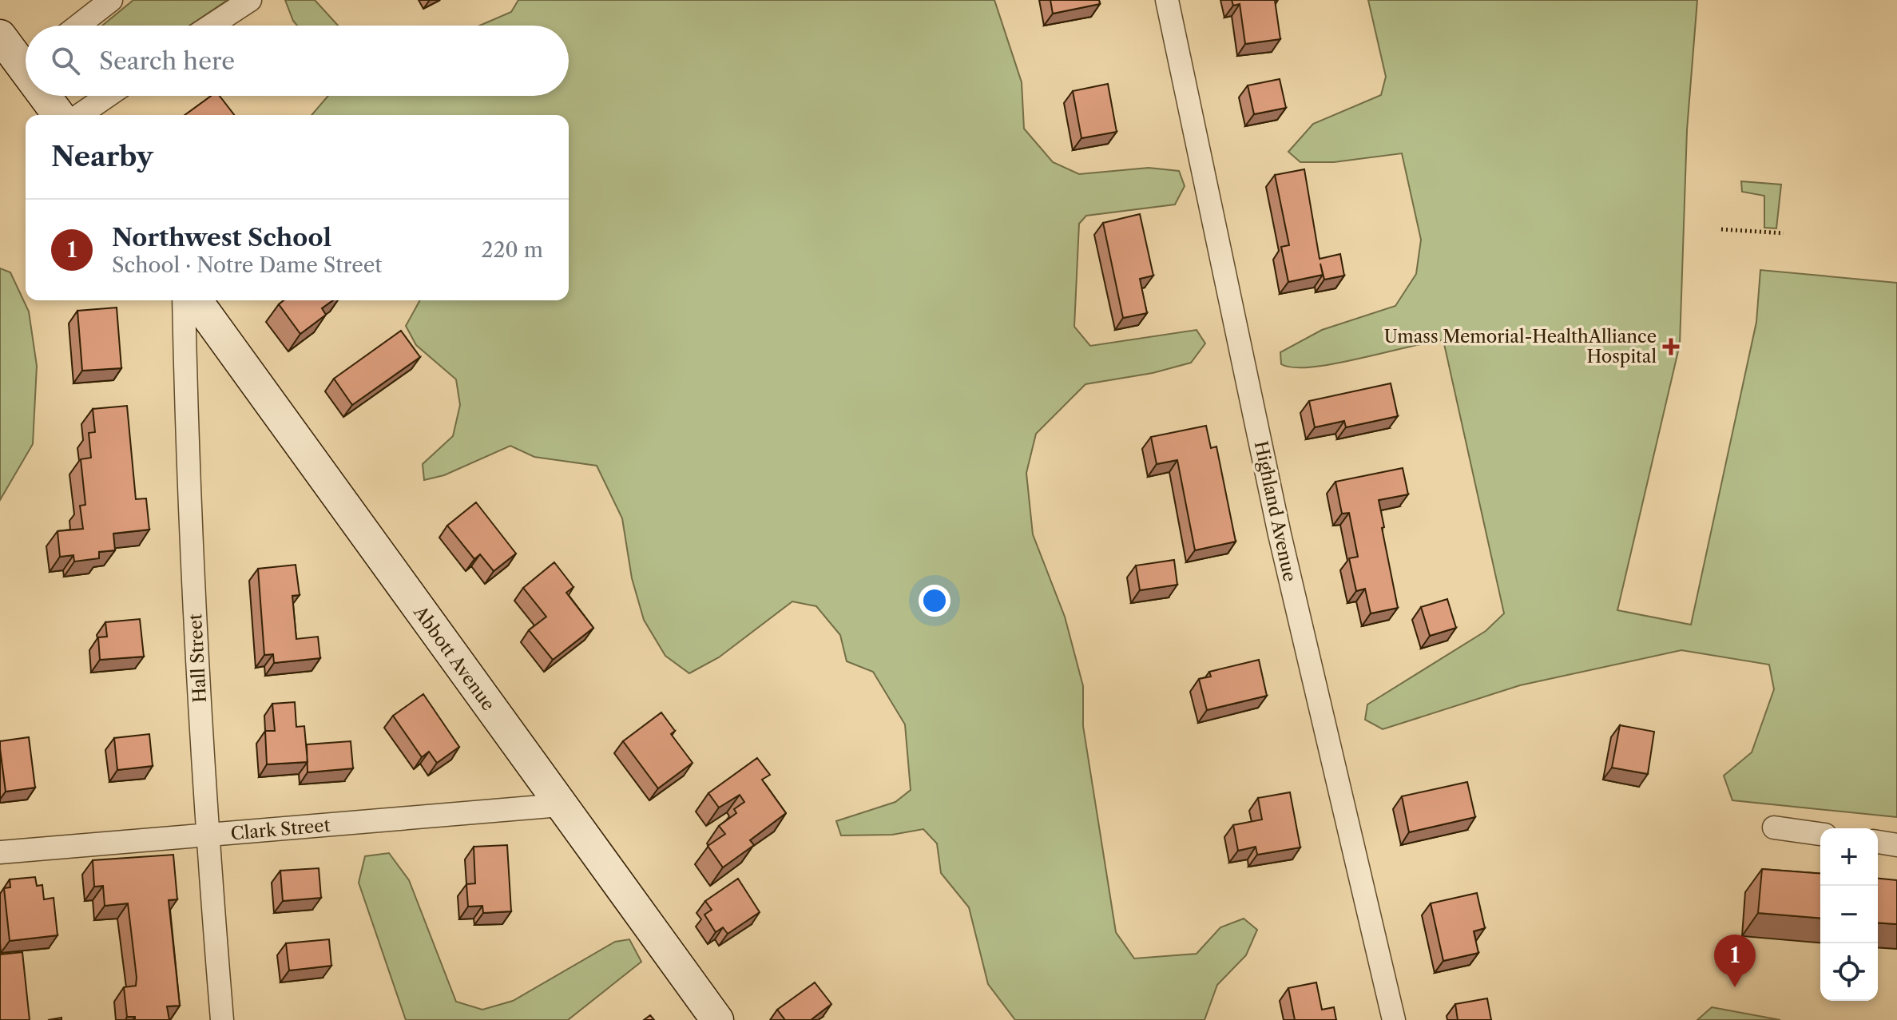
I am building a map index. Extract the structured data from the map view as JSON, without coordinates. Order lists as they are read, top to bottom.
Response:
{
  "streets": {
    "street": [
      "Highland Avenue",
      "Hall Street",
      "Abbott Avenue",
      "Clark Street"
    ]
  },
  "crossings": [
    ["Hall Street", "Clark Street"],
    ["Abbott Avenue", "Clark Street"]
  ],
  "places": {
    "health": ["Umass Memorial-HealthAlliance Hospital"]
  },
  "page": {
    "search": "Search here",
    "heading": "Nearby",
    "list": [
      {
        "mark": "1",
        "name": "Northwest School",
        "note": "School · Notre Dame Street",
        "value": "220 m"
      }
    ],
    "map_buttons": ["+", "−"],
    "pins": "1"
  }
}
